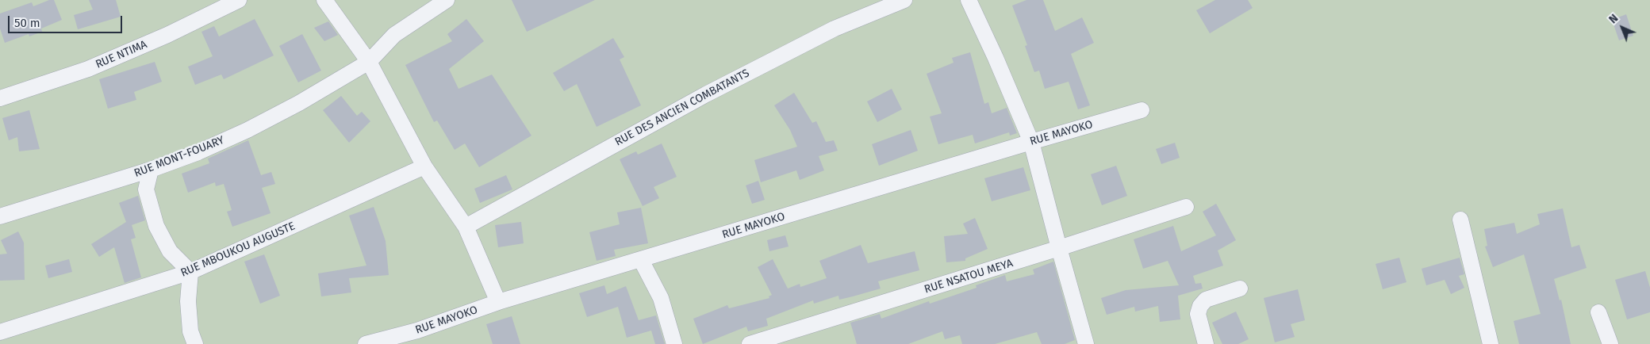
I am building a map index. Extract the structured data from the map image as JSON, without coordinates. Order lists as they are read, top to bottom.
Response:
{
  "streets": {
    "street": [
      "RUE NTIMA",
      "RUE DES ANCIEN COMBATANTS",
      "RUE MAYOKO",
      "RUE MONT-FOUARY",
      "RUE MBOUKOU AUGUSTE",
      "RUE NSATOU MEYA"
    ]
  },
  "scale_bar": "50 m",
  "north": "top left"
}
